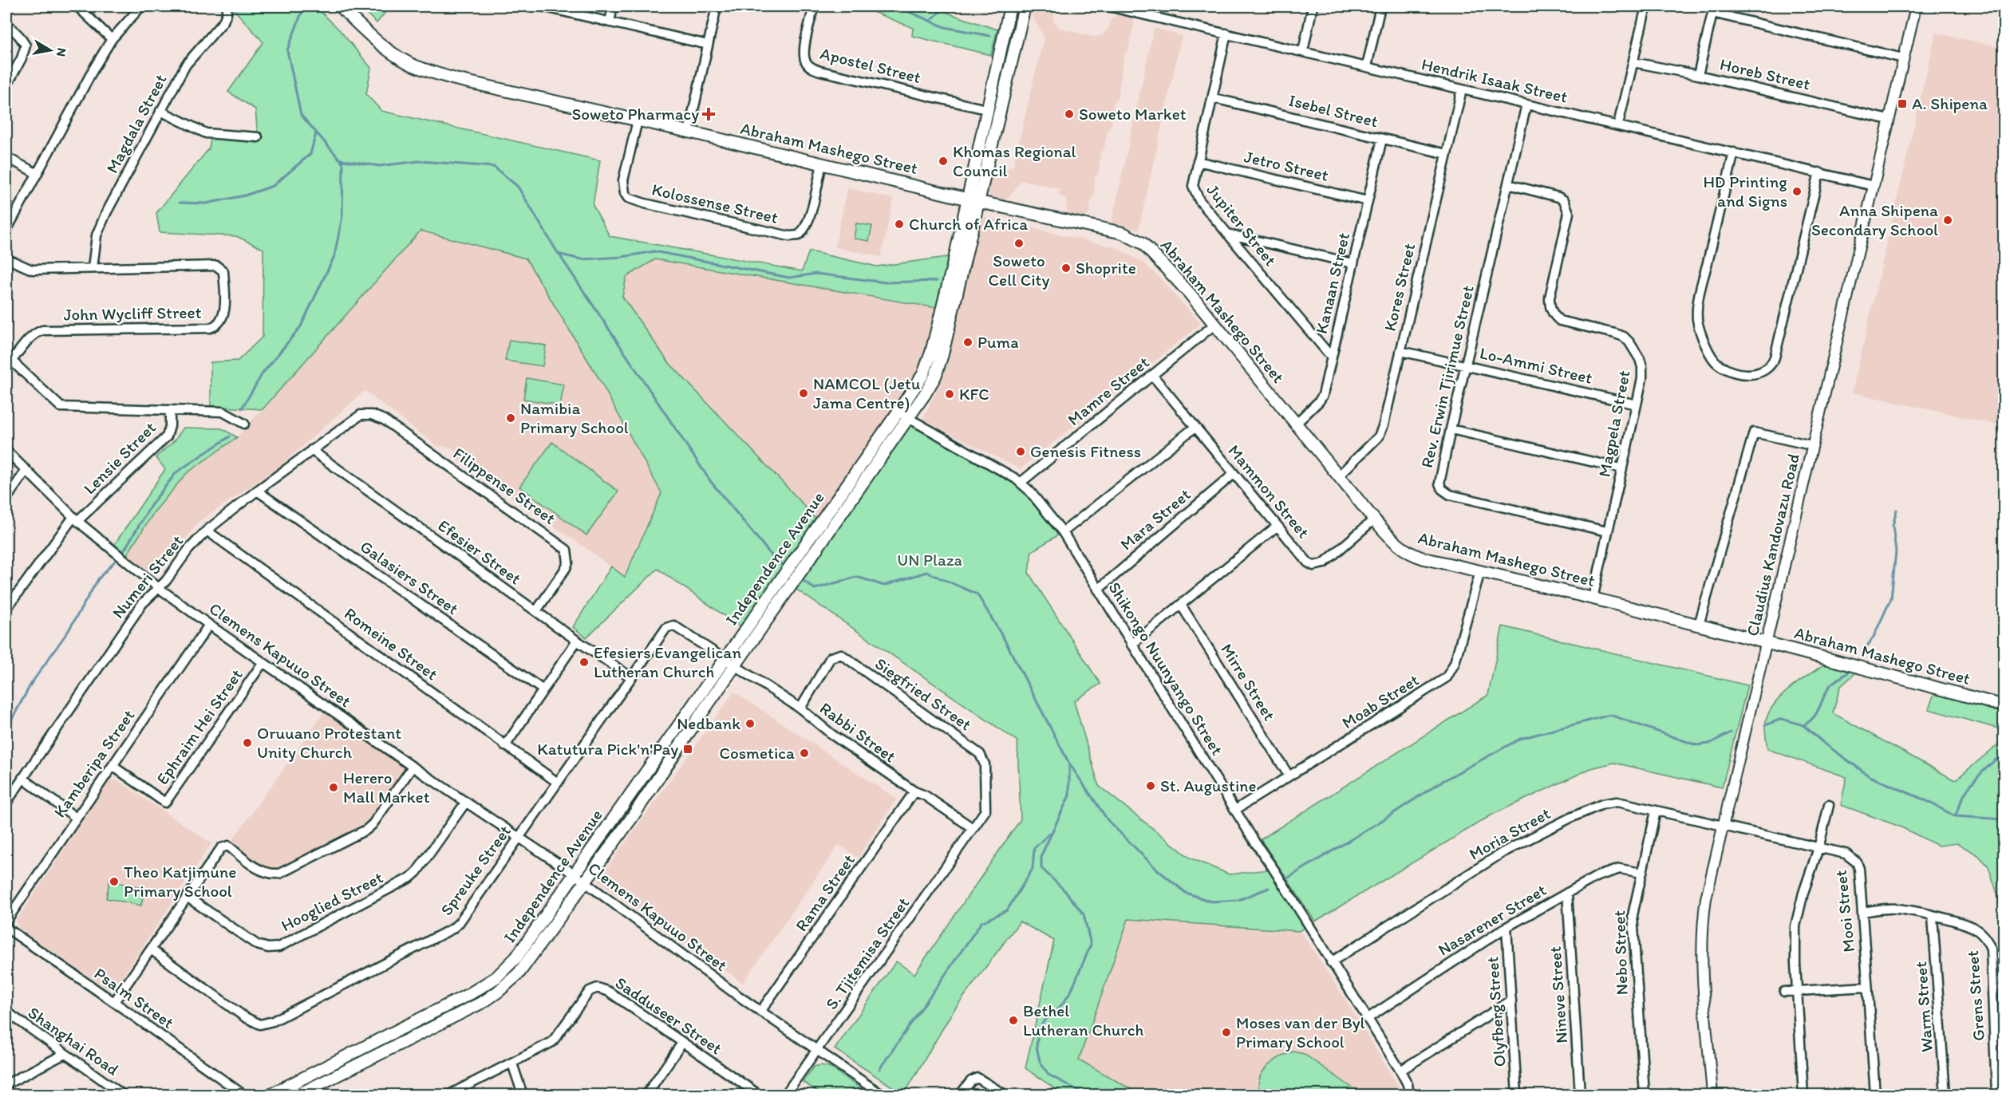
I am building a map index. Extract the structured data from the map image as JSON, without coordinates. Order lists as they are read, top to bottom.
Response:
{
  "streets": {
    "main road": ["Abraham Mashego Street", "Independence Avenue"],
    "street": [
      "Apostel Street",
      "Horeb Street",
      "Hendrik Isaak Street",
      "Isebel Street",
      "Magdala Street",
      "Jetro Street",
      "Kolossense Street",
      "Jupiter Street",
      "Kanaan Street",
      "Kores Street",
      "John Wycliff Street",
      "Lo-Ammi Street",
      "Rev. Erwin Tjirimue Street",
      "Mamre Street",
      "Magpela Street",
      "Lensie Street",
      "Filippense Street",
      "Mammon Street",
      "Mara Street",
      "Claudius Kandovazu Road",
      "Efesier Street",
      "Numeri Street",
      "Galasiers Street",
      "Romeine Street",
      "Clemens Kapuuo Street",
      "Shikongo Nuunyango Street",
      "Mirre Street",
      "Siegfried Street",
      "Moab Street",
      "Ephraim Hei Street",
      "Rabbi Street",
      "Kamberipa Street",
      "Moria Street",
      "Spreuke Street",
      "Rama Street",
      "Hooglied Street",
      "Mooi Street",
      "Nasarener Street",
      "Nebo Street",
      "S. Tjitemisa Street",
      "Nineve Street",
      "Grens Street",
      "Psalm Street",
      "Warm Street",
      "Olyfberg Street",
      "Sadduseer Street",
      "Shanghai Road"
    ]
  },
  "crossings": [
    ["Apostel Street", "Independence Avenue"],
    ["Horeb Street", "Claudius Kandovazu Road"],
    ["Hendrik Isaak Street", "Jupiter Street"],
    ["Hendrik Isaak Street", "Kores Street"],
    ["Hendrik Isaak Street", "Rev. Erwin Tjirimue Street"],
    ["Hendrik Isaak Street", "Claudius Kandovazu Road"],
    ["Isebel Street", "Jupiter Street"],
    ["Isebel Street", "Kanaan Street"],
    ["Isebel Street", "Kores Street"],
    ["Magdala Street", "John Wycliff Street"],
    ["Abraham Mashego Street", "Kolossense Street"],
    ["Abraham Mashego Street", "Kanaan Street"],
    ["Abraham Mashego Street", "Kores Street"],
    ["Abraham Mashego Street", "Mamre Street"],
    ["Abraham Mashego Street", "Magpela Street"],
    ["Abraham Mashego Street", "Mammon Street"],
    ["Abraham Mashego Street", "Claudius Kandovazu Road"],
    ["Abraham Mashego Street", "Independence Avenue"],
    ["Abraham Mashego Street", "Moab Street"],
    ["Jetro Street", "Jupiter Street"],
    ["Jetro Street", "Kanaan Street"],
    ["Jupiter Street", "Kanaan Street"],
    ["Kores Street", "Lo-Ammi Street"],
    ["Lo-Ammi Street", "Rev. Erwin Tjirimue Street"],
    ["Lo-Ammi Street", "Magpela Street"],
    ["Rev. Erwin Tjirimue Street", "Magpela Street"],
    ["Mamre Street", "Mammon Street"],
    ["Mamre Street", "Shikongo Nuunyango Street"],
    ["Lensie Street", "Clemens Kapuuo Street"],
    ["Filippense Street", "Efesier Street"],
    ["Filippense Street", "Numeri Street"],
    ["Mammon Street", "Mara Street"],
    ["Mara Street", "Shikongo Nuunyango Street"],
    ["Claudius Kandovazu Road", "Moria Street"],
    ["Claudius Kandovazu Road", "Mooi Street"],
    ["Efesier Street", "Numeri Street"],
    ["Efesier Street", "Spreuke Street"],
    ["Independence Avenue", "Clemens Kapuuo Street"],
    ["Independence Avenue", "Shikongo Nuunyango Street"],
    ["Independence Avenue", "Rabbi Street"],
    ["Independence Avenue", "Spreuke Street"],
    ["Numeri Street", "Galasiers Street"],
    ["Numeri Street", "Romeine Street"],
    ["Numeri Street", "Clemens Kapuuo Street"],
    ["Romeine Street", "Spreuke Street"],
    ["Clemens Kapuuo Street", "Ephraim Hei Street"],
    ["Clemens Kapuuo Street", "Kamberipa Street"],
    ["Clemens Kapuuo Street", "Spreuke Street"],
    ["Clemens Kapuuo Street", "Rama Street"],
    ["Clemens Kapuuo Street", "Hooglied Street"],
    ["Clemens Kapuuo Street", "S. Tjitemisa Street"],
    ["Shikongo Nuunyango Street", "Moab Street"],
    ["Shikongo Nuunyango Street", "Moria Street"],
    ["Shikongo Nuunyango Street", "Nasarener Street"],
    ["Mirre Street", "Moab Street"],
    ["Siegfried Street", "Rabbi Street"],
    ["Siegfried Street", "S. Tjitemisa Street"],
    ["Ephraim Hei Street", "Kamberipa Street"],
    ["Rabbi Street", "Spreuke Street"],
    ["Rabbi Street", "Rama Street"],
    ["Rabbi Street", "S. Tjitemisa Street"],
    ["Moria Street", "Mooi Street"],
    ["Moria Street", "Nebo Street"],
    ["Mooi Street", "Grens Street"],
    ["Nasarener Street", "Nebo Street"],
    ["Nasarener Street", "Nineve Street"],
    ["Nasarener Street", "Olyfberg Street"],
    ["Grens Street", "Warm Street"]
  ],
  "parks": ["UN Plaza"],
  "places": {
    "transit": ["A. Shipena", "Katutura Pick'n'Pay"],
    "health": ["Soweto Pharmacy"],
    "other": [
      "Soweto Market",
      "Khomas Regional Council",
      "HD Printing and Signs",
      "Anna Shipena Secondary School",
      "Church of Africa",
      "Soweto Cell City",
      "Shoprite",
      "Puma",
      "NAMCOL (Jetu Jama Centre)",
      "KFC",
      "Namibia Primary School",
      "Genesis Fitness",
      "Efesiers Evangelican Lutheran Church",
      "Nedbank",
      "Oruuano Protestant Unity Church",
      "Cosmetica",
      "St. Augustine",
      "Herero Mall Market",
      "Theo Katjimune Primary School",
      "Bethel Lutheran Church",
      "Moses van der Byl Primary School"
    ]
  },
  "north": "right"
}
